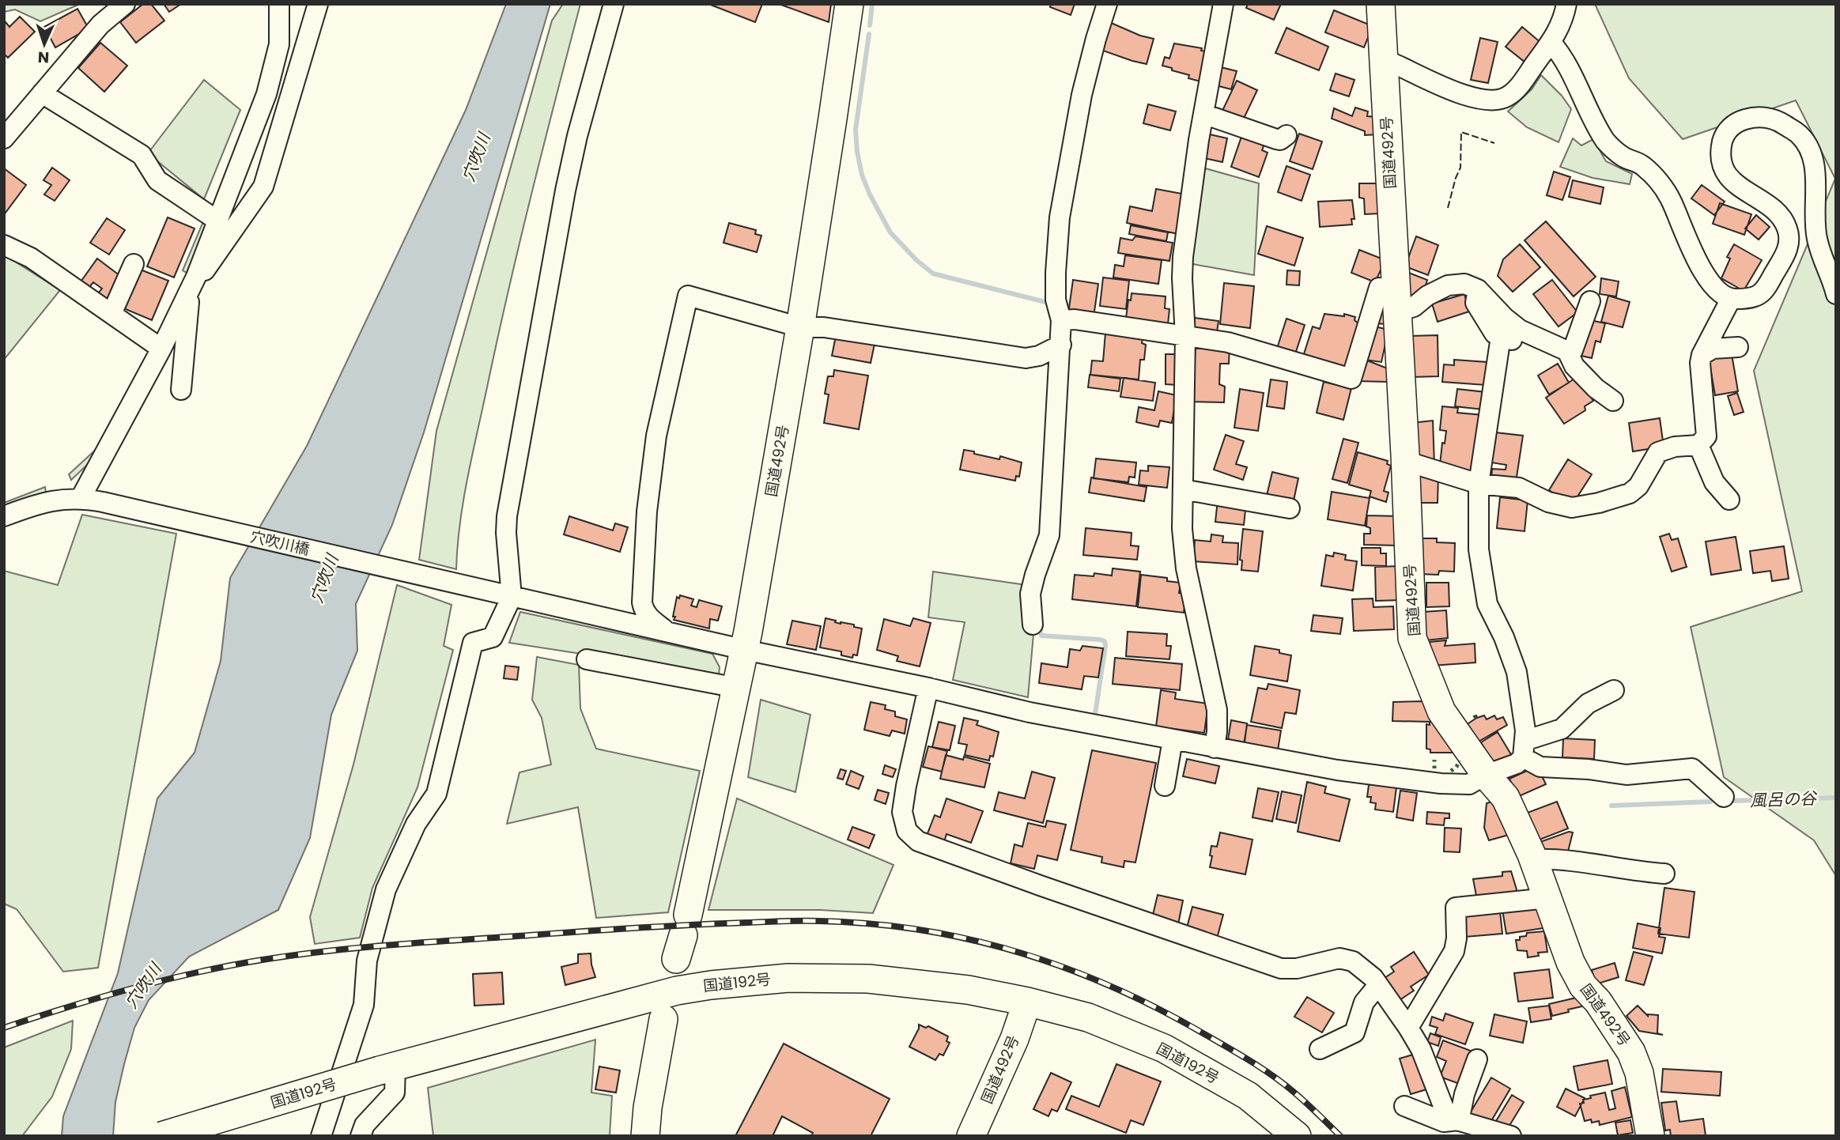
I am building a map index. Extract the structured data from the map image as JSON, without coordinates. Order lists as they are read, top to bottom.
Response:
{
  "streets": {
    "highway": ["国道492号", "国道192号"],
    "street": ["穴吹川橋"]
  },
  "crossings": [
    ["国道492号", "穴吹川橋"],
    ["国道492号", "国道192号"]
  ],
  "water": ["穴吹川", "風呂の谷"],
  "north": "bottom"
}
